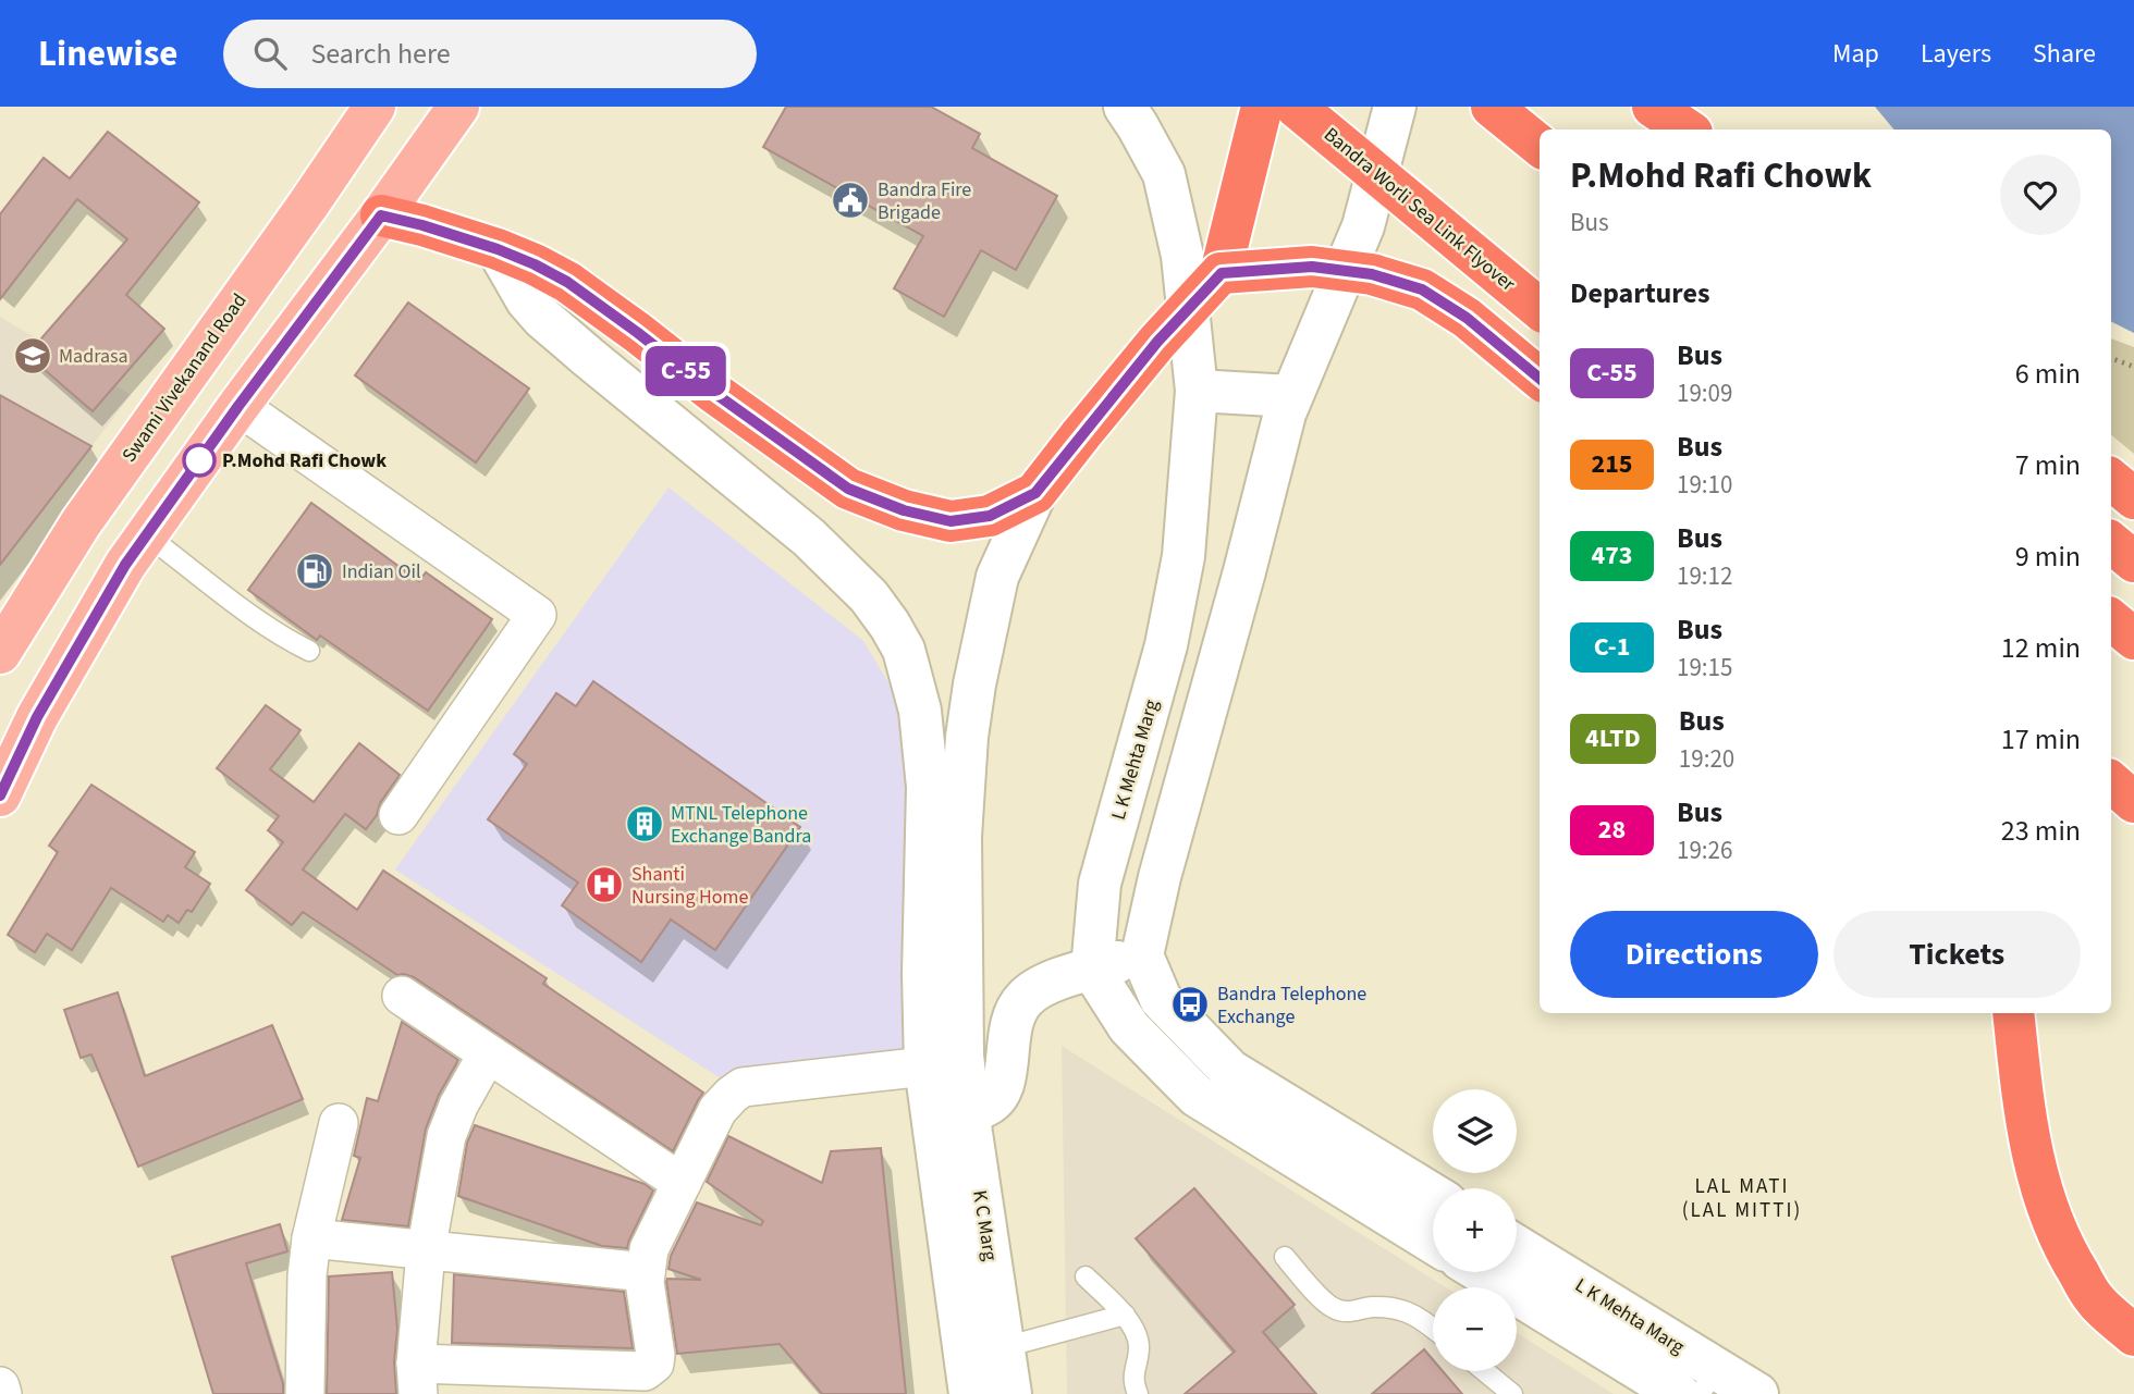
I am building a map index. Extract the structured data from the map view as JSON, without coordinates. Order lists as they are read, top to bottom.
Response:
{
  "streets": {
    "highway": ["Bandra Worli Sea Link Flyover"],
    "main road": ["Swami Vivekanand Road", "L K Mehta Marg", "K C Marg"]
  },
  "districts": ["LAL MATI (LAL MITTI)"],
  "places": {
    "public building": ["Bandra Fire Brigade"],
    "school or university": ["Madrasa"],
    "other": ["P.Mohd Rafi Chowk"],
    "fuel station": ["Indian Oil"],
    "building": ["MTNL Telephone Exchange Bandra"],
    "hospital": ["Shanti Nursing Home"],
    "bus stop": ["Bandra Telephone Exchange"]
  },
  "lines": ["bus line C-55"],
  "page": {
    "header": "Linewise",
    "search": "Search here",
    "nav": ["Map", "Layers", "Share"],
    "on_map": "C-55",
    "heading": [
      ["P.Mohd Rafi Chowk", "Bus"],
      "Departures"
    ],
    "list": [
      {
        "mark": "C-55",
        "name": "Bus",
        "note": "19:09",
        "value": "6 min"
      },
      {
        "mark": "215",
        "name": "Bus",
        "note": "19:10",
        "value": "7 min"
      },
      {
        "mark": "473",
        "name": "Bus",
        "note": "19:12",
        "value": "9 min"
      },
      {
        "mark": "C-1",
        "name": "Bus",
        "note": "19:15",
        "value": "12 min"
      },
      {
        "mark": "4LTD",
        "name": "Bus",
        "note": "19:20",
        "value": "17 min"
      },
      {
        "mark": "28",
        "name": "Bus",
        "note": "19:26",
        "value": "23 min"
      }
    ],
    "buttons": ["Directions", "Tickets"],
    "map_buttons": ["+", "−"]
  }
}
